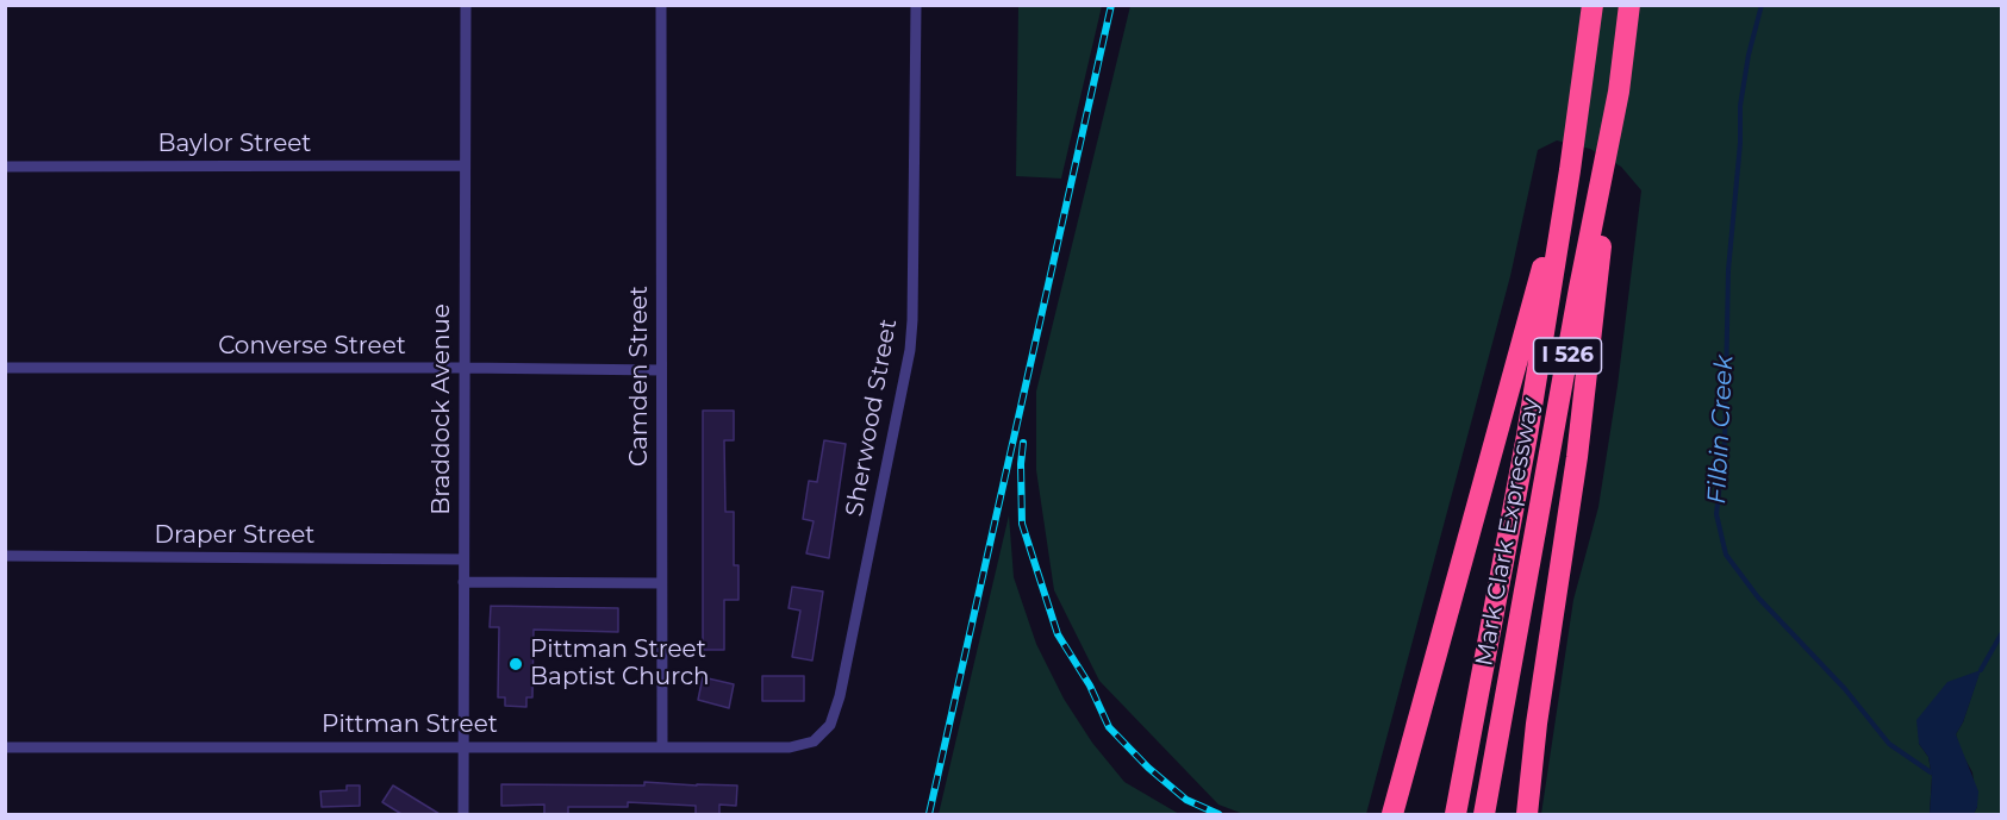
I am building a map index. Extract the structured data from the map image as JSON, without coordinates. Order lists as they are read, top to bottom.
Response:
{
  "streets": {
    "highway": ["I 526", "Mark Clark Expressway"],
    "street": [
      "Baylor Street",
      "Converse Street",
      "Camden Street",
      "Braddock Avenue",
      "Sherwood Street",
      "Draper Street",
      "Pittman Street"
    ]
  },
  "crossings": [
    ["Baylor Street", "Braddock Avenue"],
    ["Converse Street", "Camden Street"],
    ["Converse Street", "Braddock Avenue"],
    ["Camden Street", "Pittman Street"],
    ["Braddock Avenue", "Draper Street"],
    ["Braddock Avenue", "Pittman Street"],
    ["Sherwood Street", "Pittman Street"]
  ],
  "water": ["Filbin Creek"],
  "places": ["Pittman Street Baptist Church"]
}
